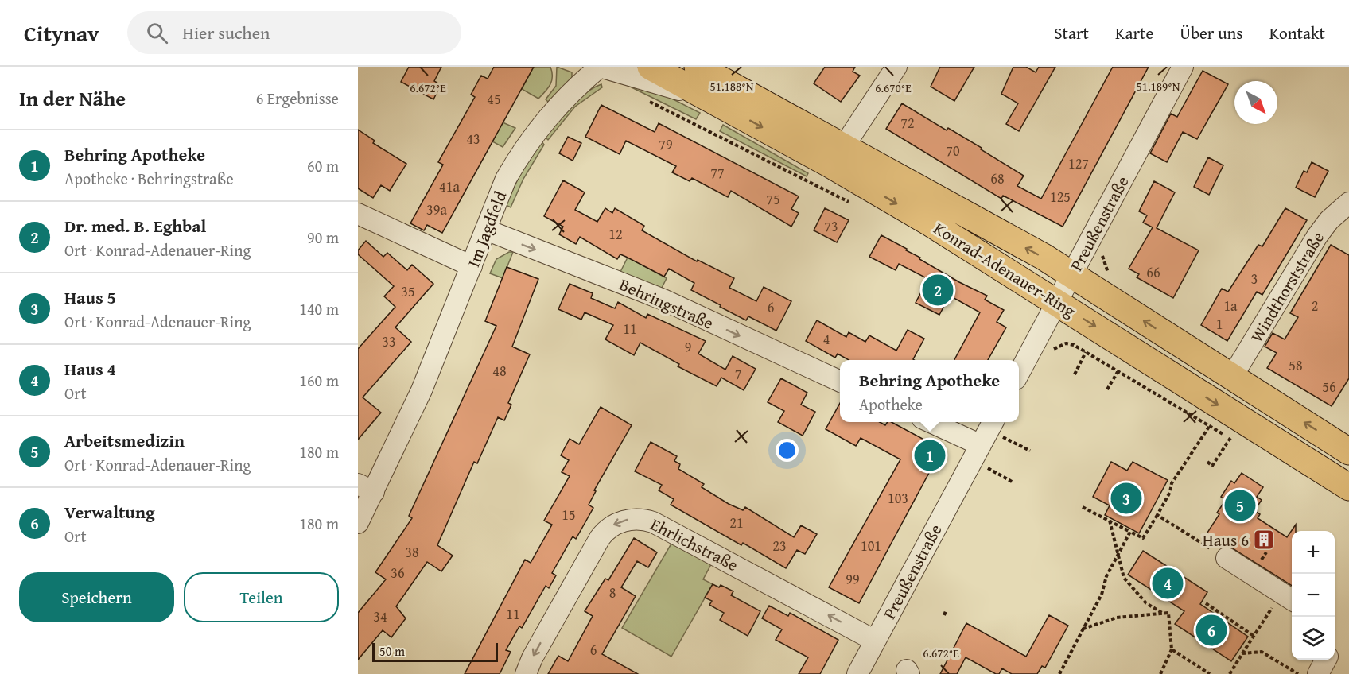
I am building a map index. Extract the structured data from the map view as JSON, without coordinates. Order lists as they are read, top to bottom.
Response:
{
  "streets": {
    "main road": ["Konrad-Adenauer-Ring"],
    "street": [
      "Preußenstraße",
      "Im Jagdfeld",
      "Windthorststraße",
      "Behringstraße",
      "Ehrlichstraße"
    ]
  },
  "crossings": [
    ["Preußenstraße", "Konrad-Adenauer-Ring"],
    ["Preußenstraße", "Ehrlichstraße"],
    ["Im Jagdfeld", "Konrad-Adenauer-Ring"],
    ["Im Jagdfeld", "Behringstraße"],
    ["Konrad-Adenauer-Ring", "Windthorststraße"]
  ],
  "one_way": ["Behringstraße"],
  "places": {
    "building": ["Haus 6"]
  },
  "house_numbers": [
    "45",
    "72",
    "43",
    "79",
    "70",
    "127",
    "77",
    "68",
    "41a",
    "125",
    "75",
    "39a",
    "73",
    "12",
    "66",
    "3",
    "35",
    "1a",
    "2",
    "6",
    "1",
    "11",
    "4",
    "33",
    "9",
    "58",
    "48",
    "7",
    "56",
    "103",
    "15",
    "21",
    "23",
    "101",
    "38",
    "36",
    "99",
    "8",
    "11",
    "34",
    "6"
  ],
  "scale_bar": "50 m",
  "north": "bottom right",
  "page": {
    "header": "Citynav",
    "search": "Hier suchen",
    "nav": [
      "Start",
      "Karte",
      "Über uns",
      "Kontakt"
    ],
    "heading": ["In der Nähe", "6 Ergebnisse"],
    "list": [
      {
        "mark": "1",
        "name": "Behring Apotheke",
        "note": "Apotheke · Behringstraße",
        "value": "60 m"
      },
      {
        "mark": "2",
        "name": "Dr. med. B. Eghbal",
        "note": "Ort · Konrad-Adenauer-Ring",
        "value": "90 m"
      },
      {
        "mark": "3",
        "name": "Haus 5",
        "note": "Ort · Konrad-Adenauer-Ring",
        "value": "140 m"
      },
      {
        "mark": "4",
        "name": "Haus 4",
        "note": "Ort",
        "value": "160 m"
      },
      {
        "mark": "5",
        "name": "Arbeitsmedizin",
        "note": "Ort · Konrad-Adenauer-Ring",
        "value": "180 m"
      },
      {
        "mark": "6",
        "name": "Verwaltung",
        "note": "Ort",
        "value": "180 m"
      }
    ],
    "pins": [
      "2",
      "1",
      "3",
      "5",
      "4",
      "6"
    ],
    "popup": ["Behring Apotheke", "Apotheke"],
    "map_buttons": ["+", "−"],
    "buttons": ["Speichern", "Teilen"],
    "scale": "50 m"
  },
  "coordinates": [
    "51.188°N",
    "51.189°N",
    "6.672°E",
    "6.670°E"
  ]
}
